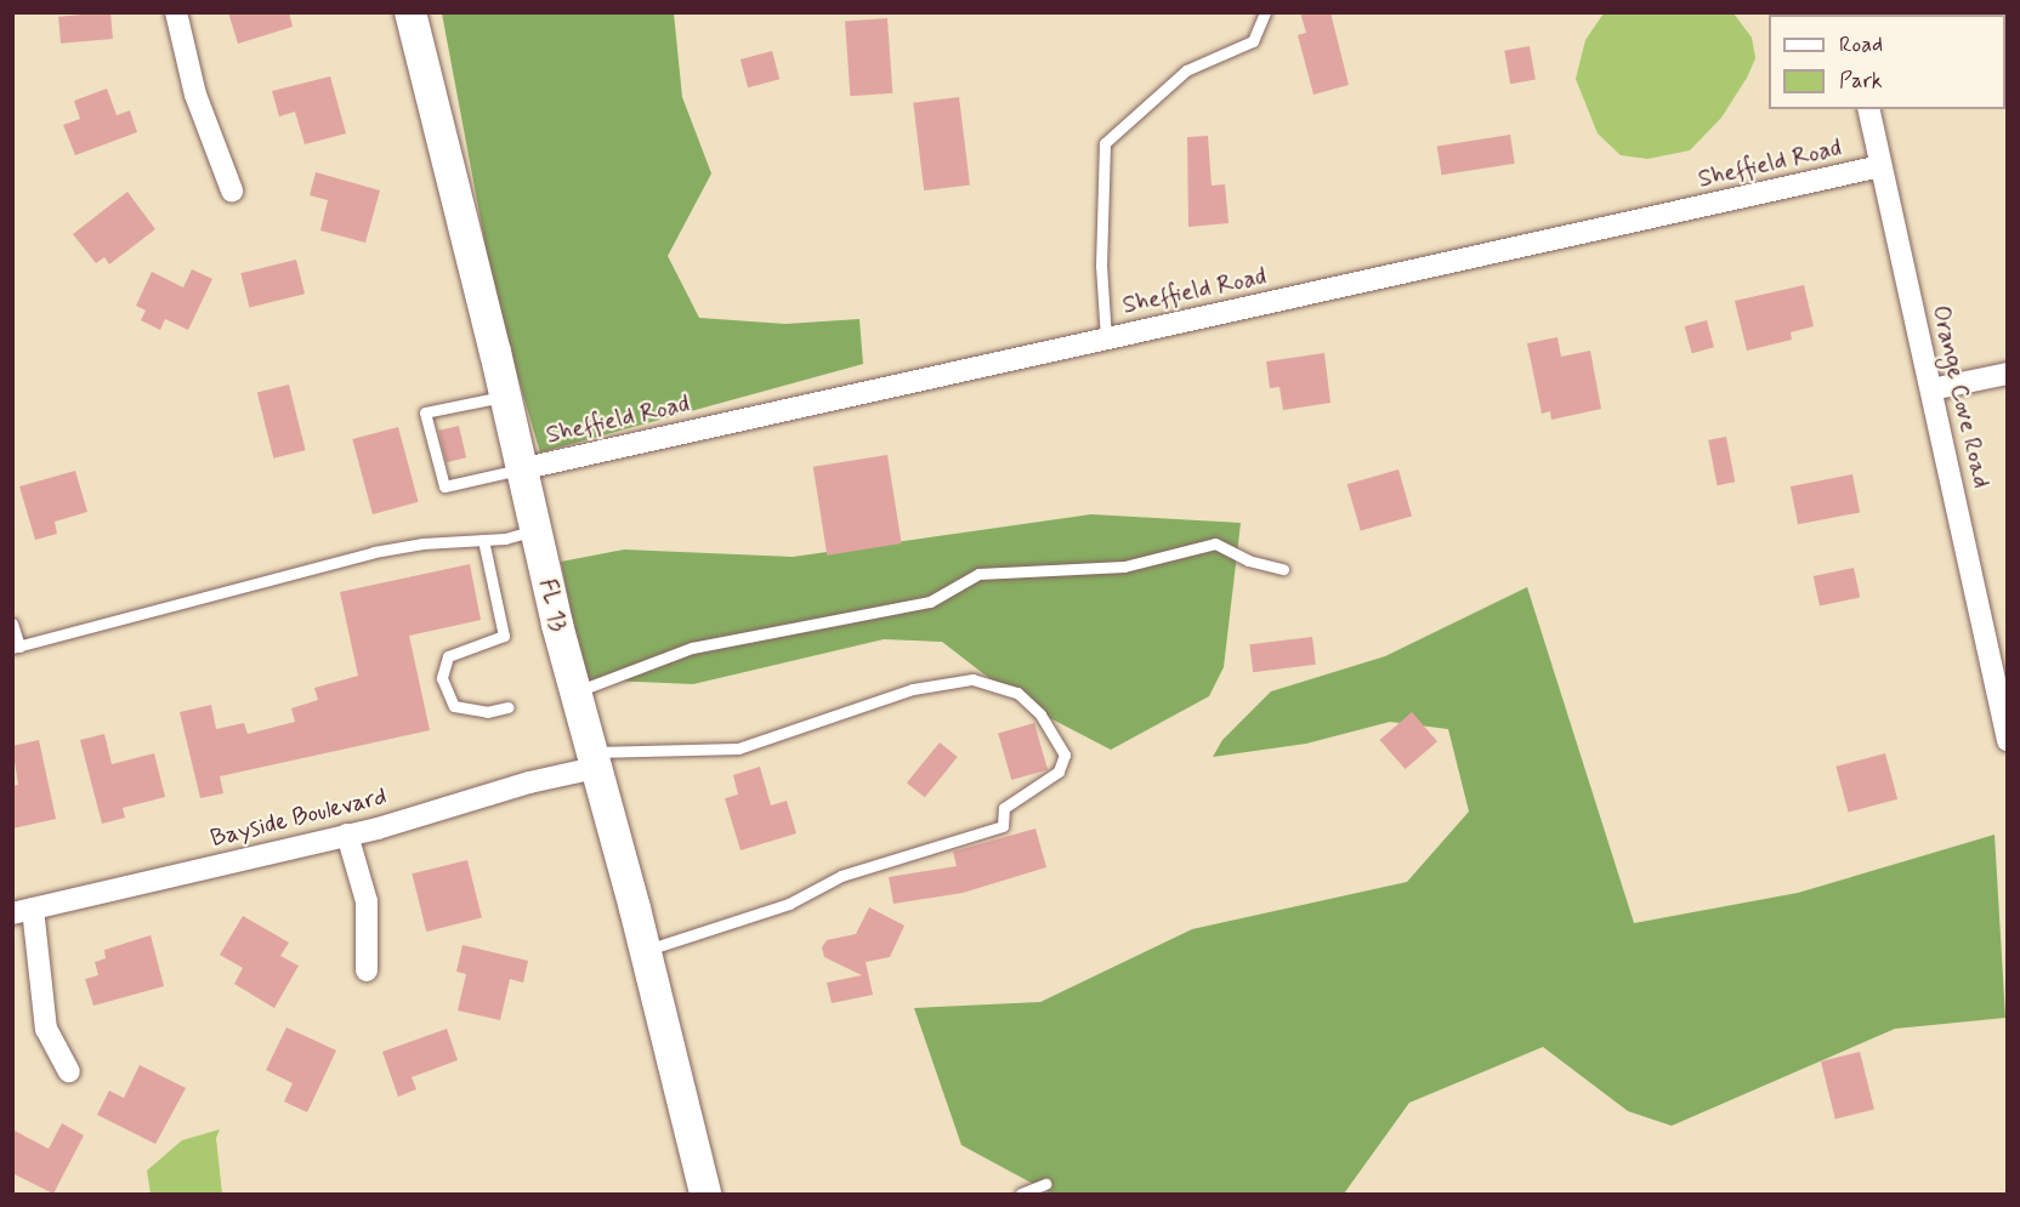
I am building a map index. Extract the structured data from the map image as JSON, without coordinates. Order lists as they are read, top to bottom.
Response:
{
  "streets": {
    "main road": ["FL 13"],
    "street": ["Sheffield Road", "Orange Cove Road", "Bayside Boulevard"]
  },
  "crossings": [
    ["Sheffield Road", "Orange Cove Road"],
    ["Sheffield Road", "FL 13"],
    ["FL 13", "Bayside Boulevard"]
  ],
  "legend": ["Road", "Park"]
}
